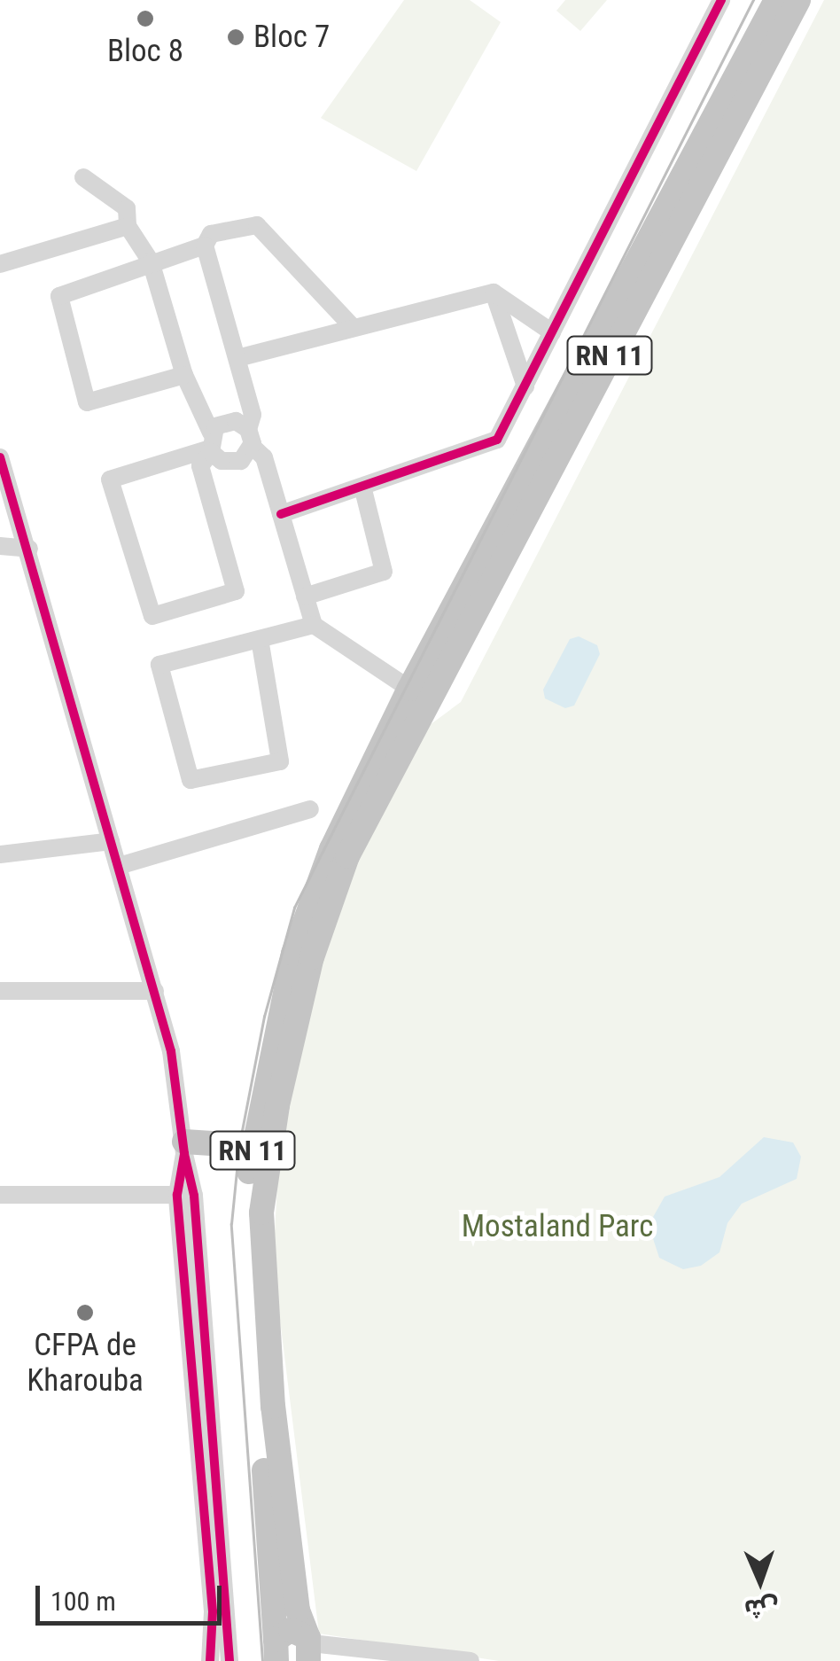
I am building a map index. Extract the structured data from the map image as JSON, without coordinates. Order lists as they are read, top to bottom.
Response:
{
  "streets": {
    "highway": ["RN 11"]
  },
  "parks": ["Mostaland Parc"],
  "places": ["Bloc 8", "Bloc 7", "CFPA de Kharouba"],
  "scale_bar": "100 m",
  "north": "bottom"
}
